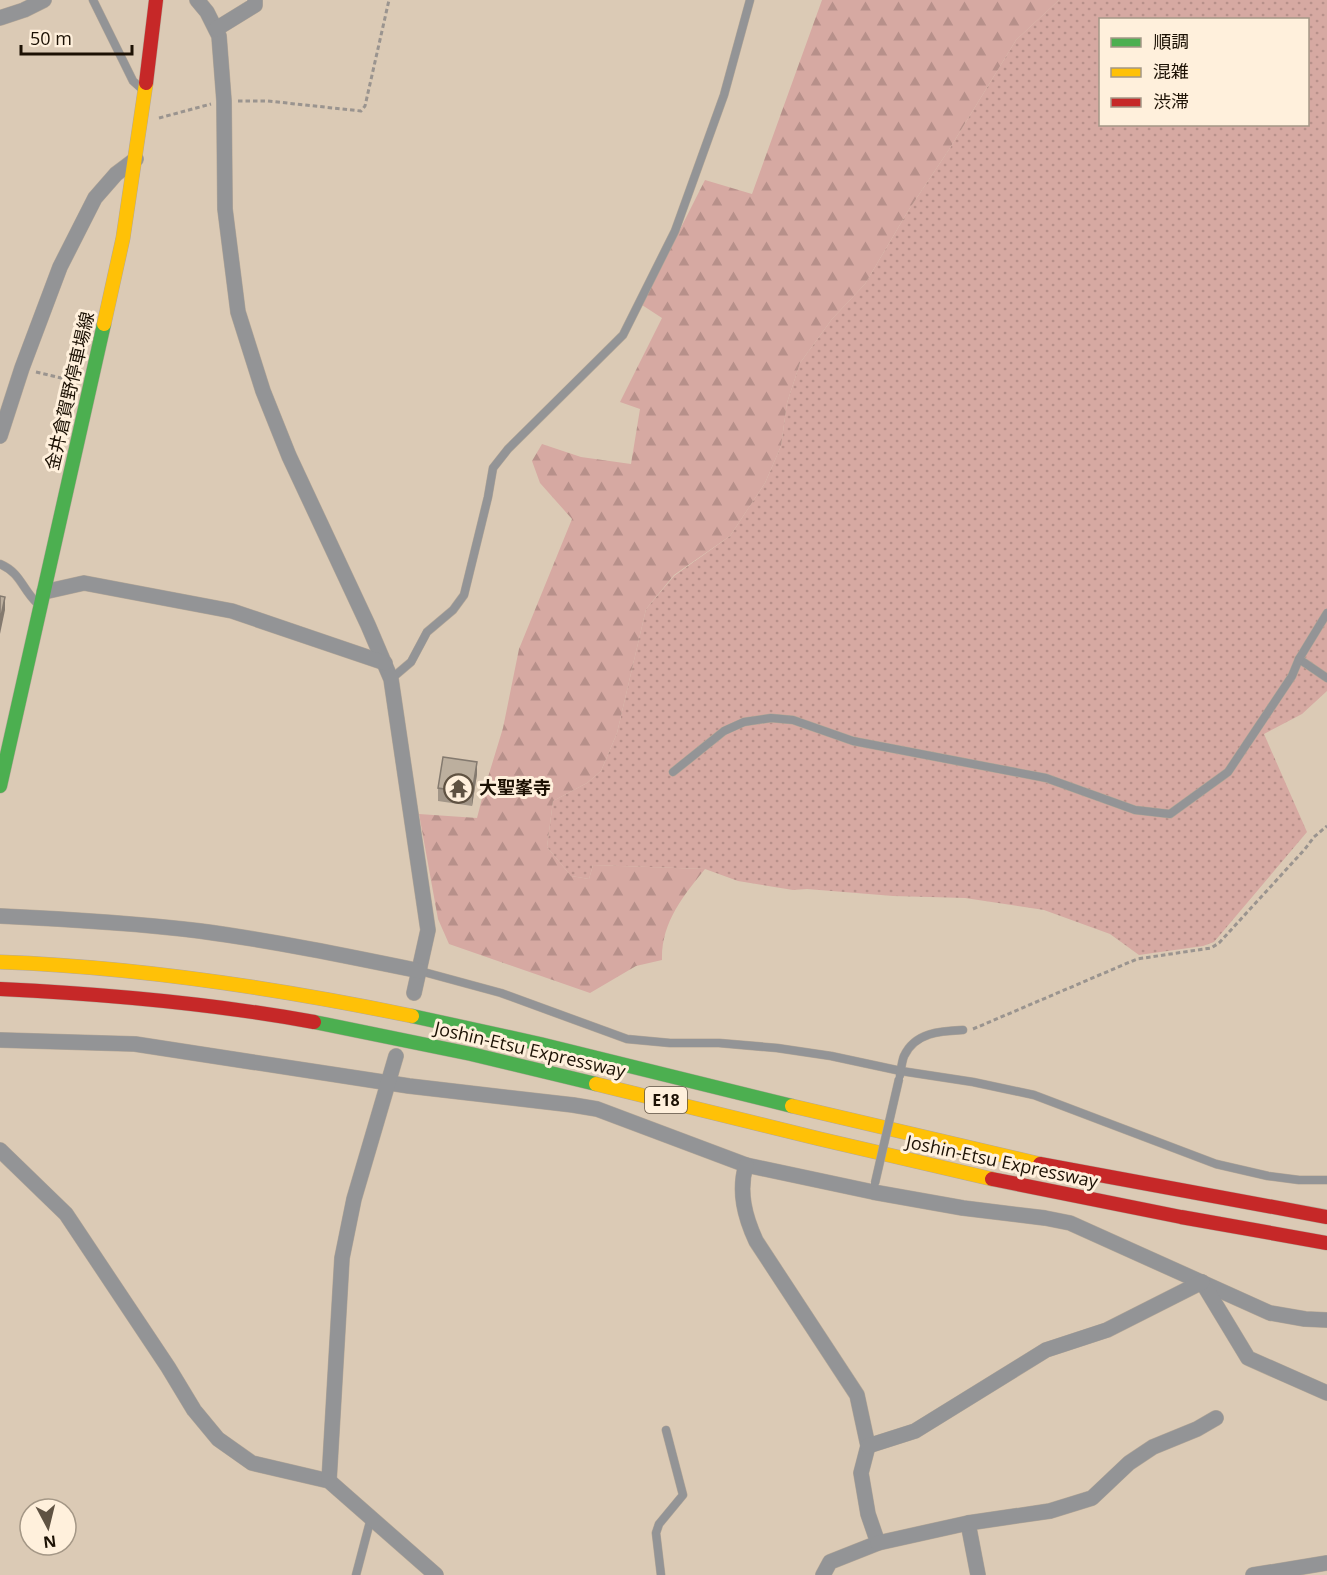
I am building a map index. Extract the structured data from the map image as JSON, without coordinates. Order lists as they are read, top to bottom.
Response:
{
  "streets": {
    "main road": ["金井倉賀野停車場線", "Joshin-Etsu Expressway", "E18"]
  },
  "places": {
    "temple": ["大聖峯寺"]
  },
  "legend": ["順調", "混雑", "渋滞"],
  "scale_bar": "50 m",
  "north": "bottom"
}
